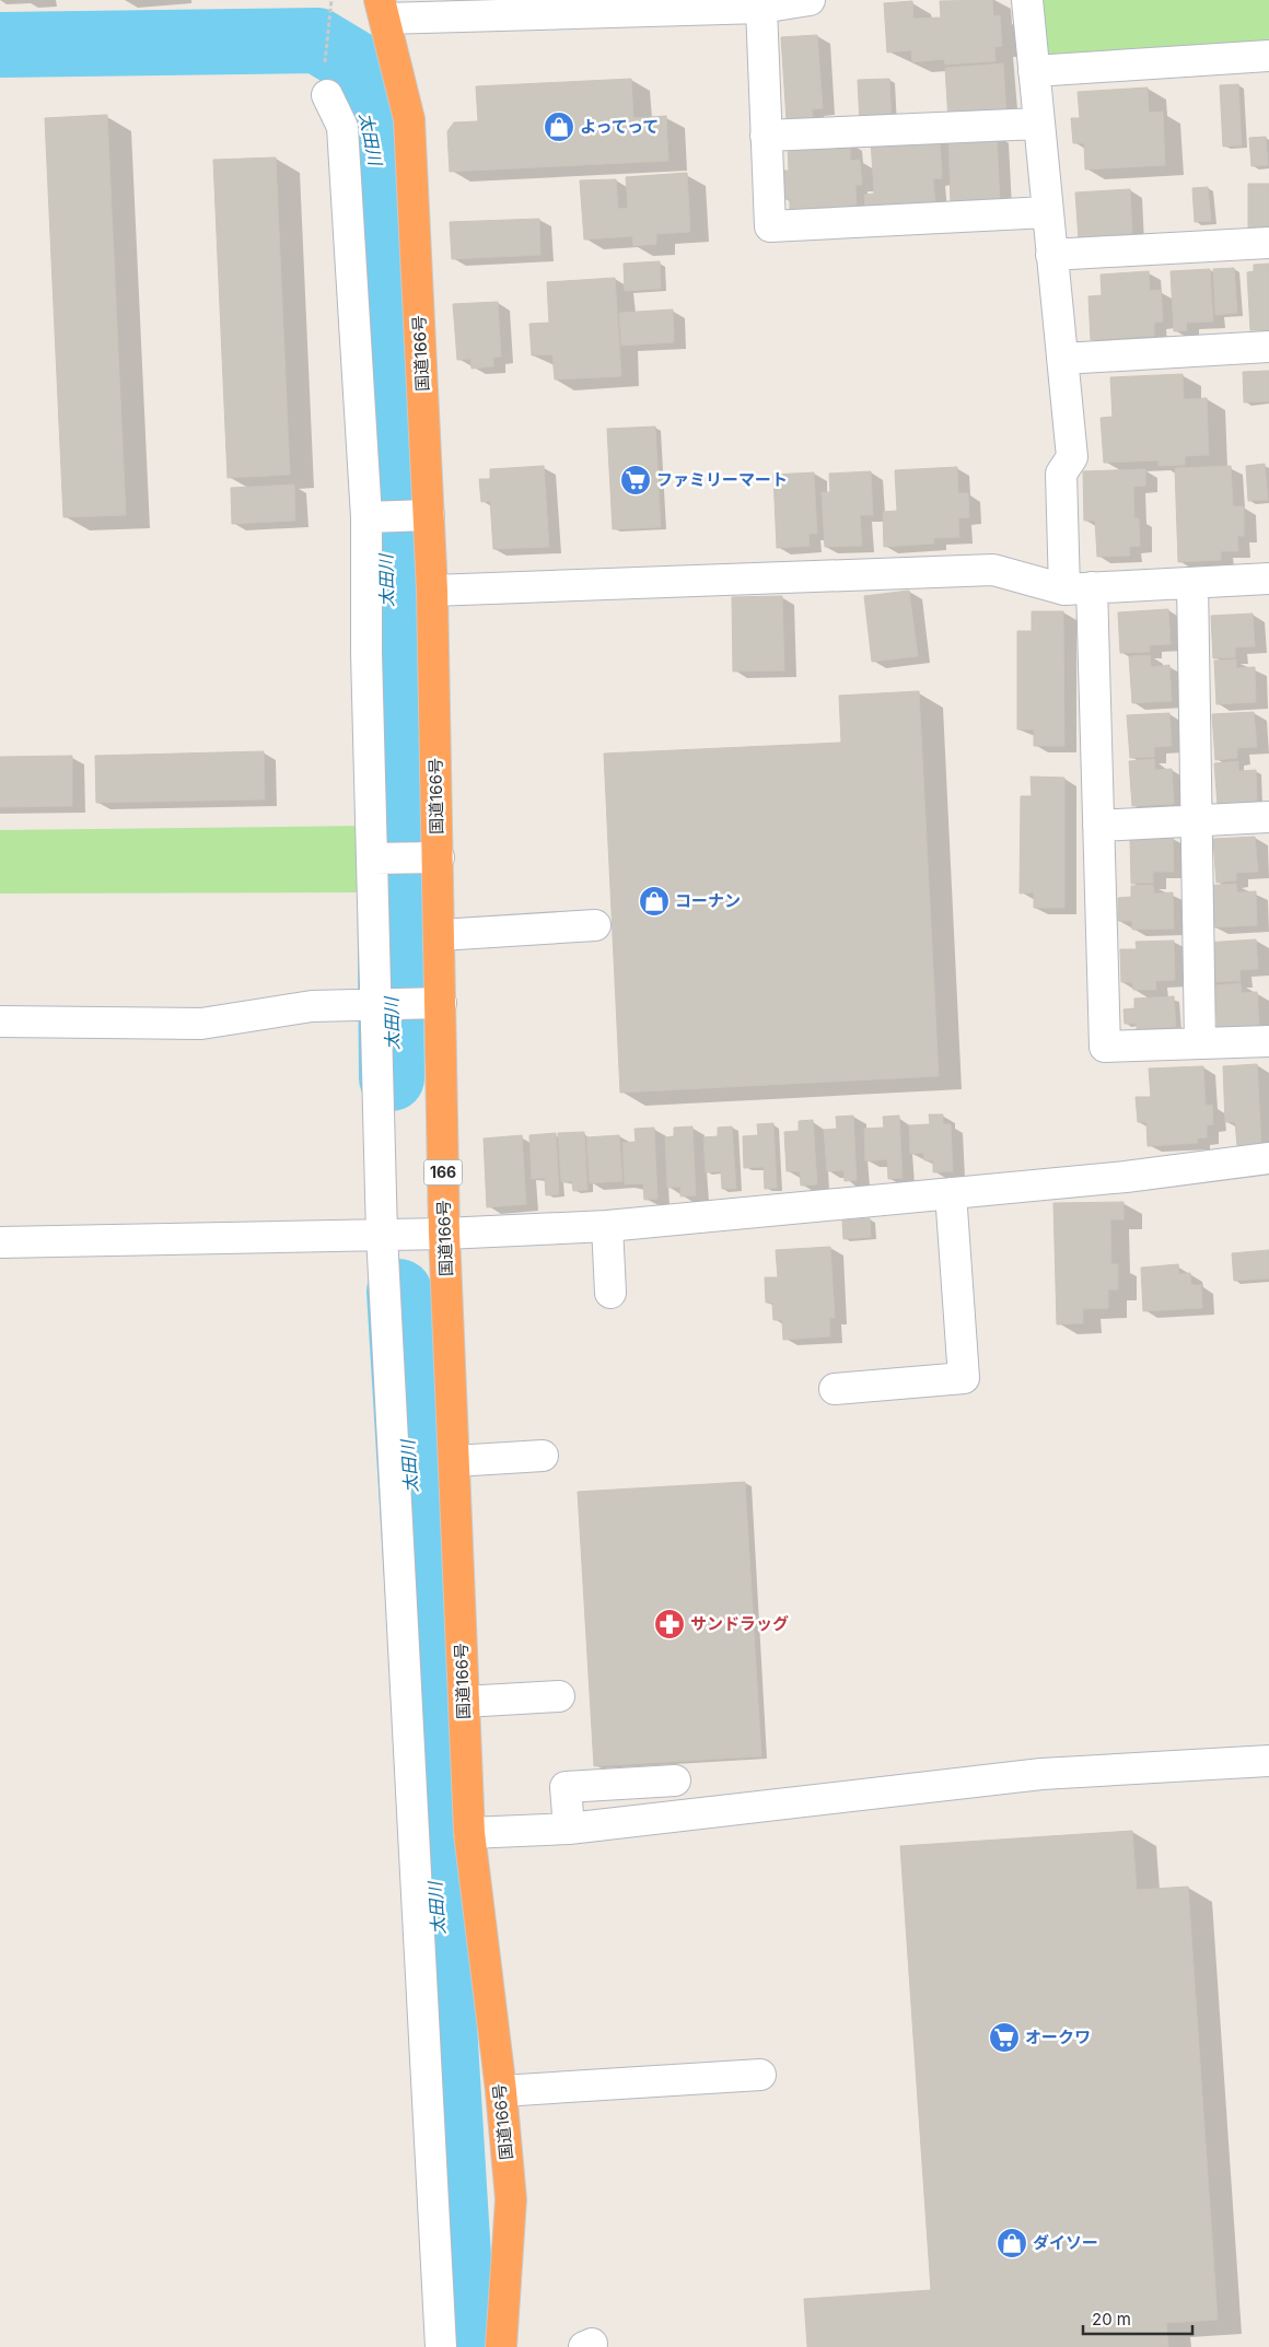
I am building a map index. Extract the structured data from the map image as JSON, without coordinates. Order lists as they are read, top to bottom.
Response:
{
  "streets": {
    "highway": ["国道166号", "166"]
  },
  "water": ["太田川"],
  "places": {
    "shop": ["よってって", "コーナン", "ダイソー"],
    "supermarket": ["ファミリーマート", "オークワ"],
    "pharmacy": ["サンドラッグ"]
  },
  "scale_bar": "20 m"
}
